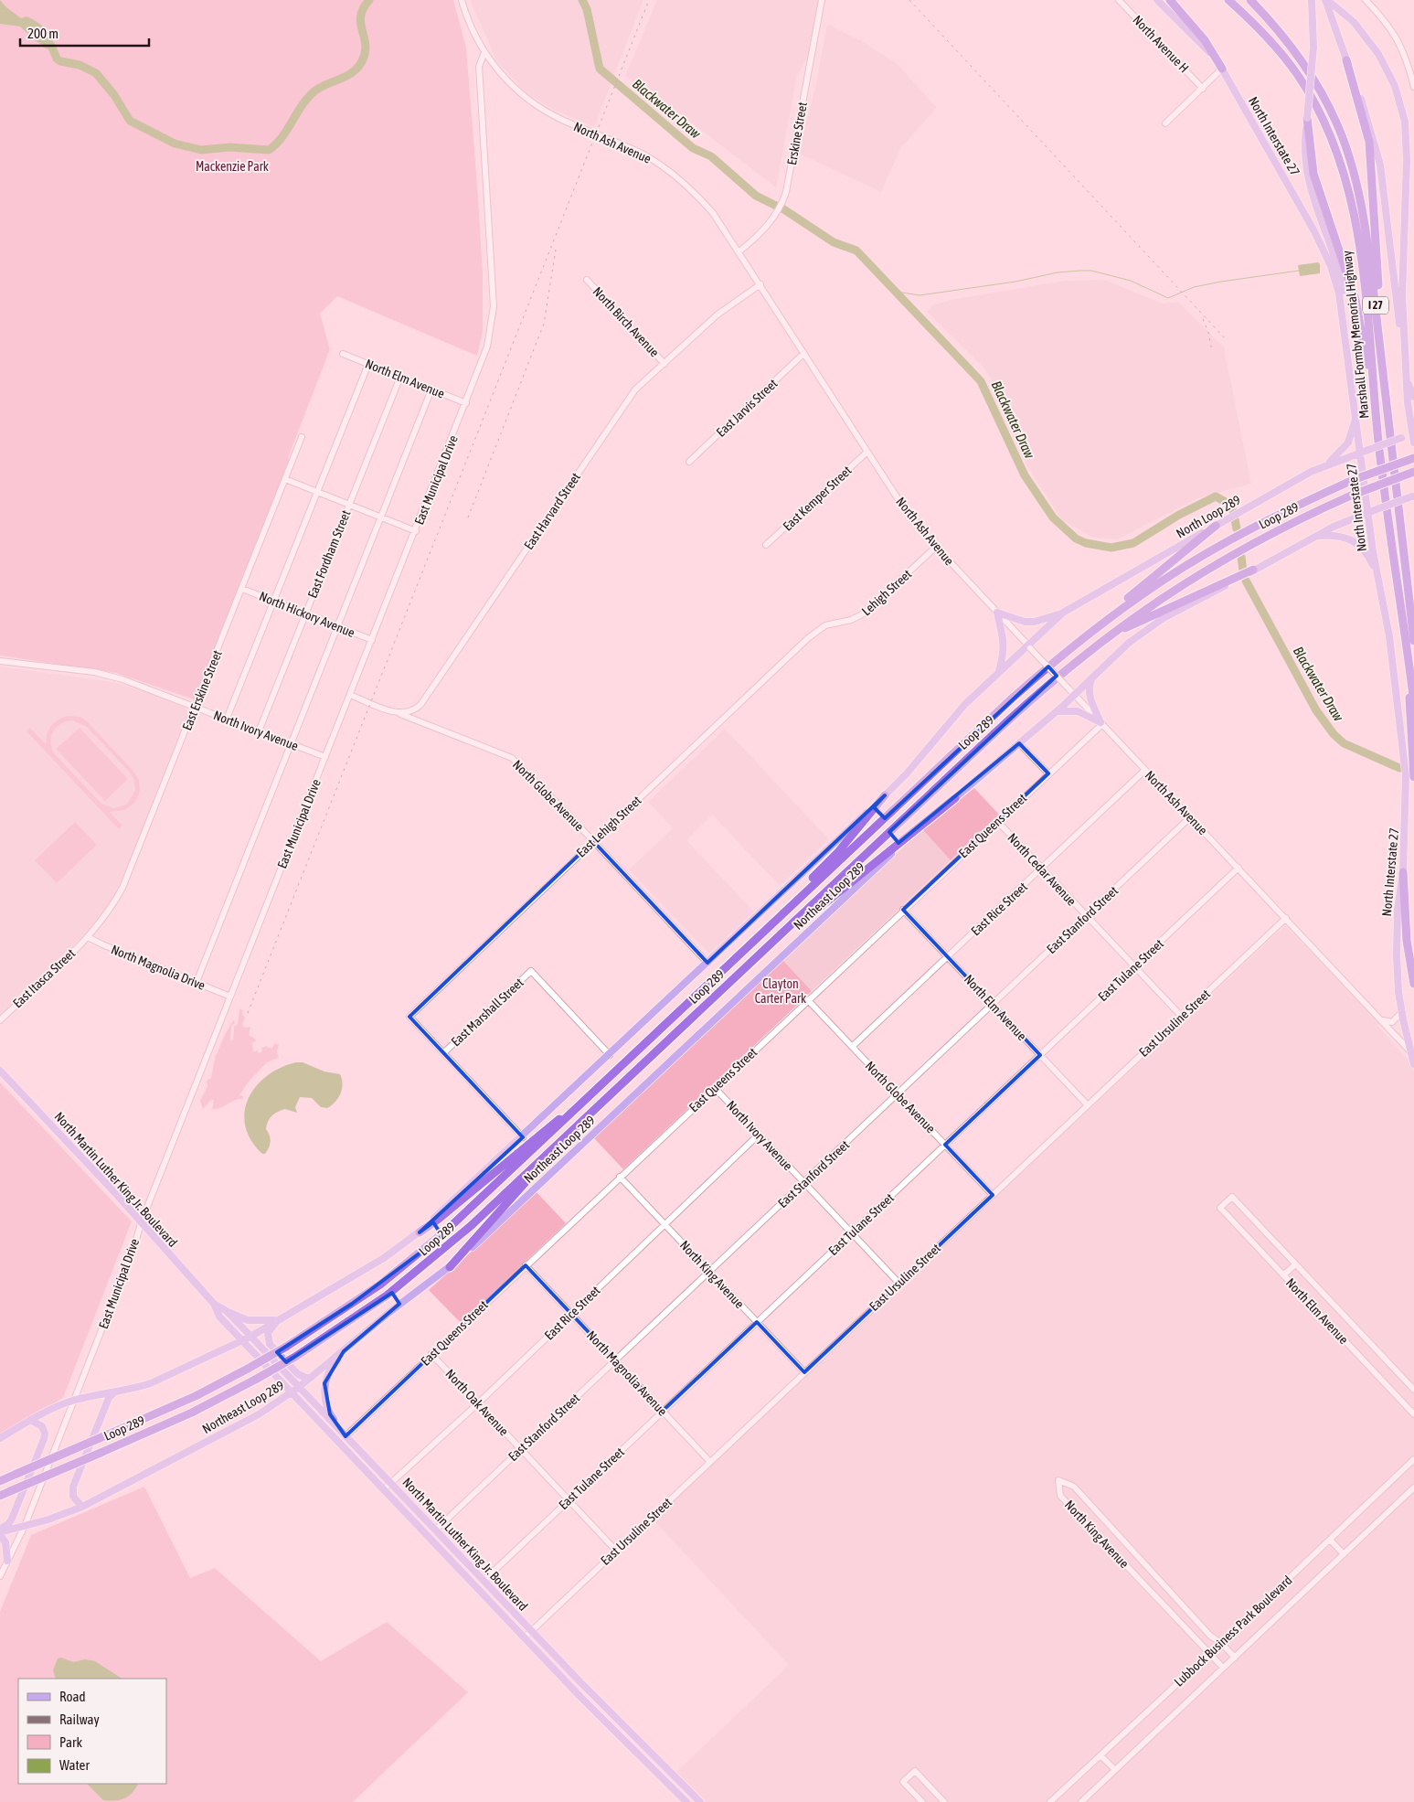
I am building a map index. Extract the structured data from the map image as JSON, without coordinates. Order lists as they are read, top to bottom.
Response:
{
  "streets": {
    "highway": ["I 27", "Marshall Formby Memorial Highway", "Loop 289"],
    "main road": [
      "North Interstate 27",
      "North Loop 289",
      "Northeast Loop 289",
      "North Martin Luther King Jr. Boulevard"
    ],
    "street": [
      "North Avenue H",
      "Erskine Street",
      "North Ash Avenue",
      "North Birch Avenue",
      "North Elm Avenue",
      "East Jarvis Street",
      "East Municipal Drive",
      "East Kemper Street",
      "East Harvard Street",
      "East Fordham Street",
      "Lehigh Street",
      "North Hickory Avenue",
      "East Erskine Street",
      "North Ivory Avenue",
      "North Globe Avenue",
      "East Queens Street",
      "East Lehigh Street",
      "North Cedar Avenue",
      "East Rice Street",
      "East Stanford Street",
      "North Magnolia Drive",
      "East Tulane Street",
      "East Itasca Street",
      "East Marshall Street",
      "East Ursuline Street",
      "North King Avenue",
      "North Magnolia Avenue",
      "North Oak Avenue",
      "Lubbock Business Park Boulevard"
    ]
  },
  "crossings": [
    ["Erskine Street", "North Ash Avenue"],
    ["North Interstate 27", "North Ash Avenue"],
    ["North Interstate 27", "North Loop 289"],
    ["North Ash Avenue", "East Jarvis Street"],
    ["North Ash Avenue", "East Municipal Drive"],
    ["North Ash Avenue", "East Kemper Street"],
    ["North Ash Avenue", "East Harvard Street"],
    ["North Ash Avenue", "North Loop 289"],
    ["North Ash Avenue", "Lehigh Street"],
    ["North Ash Avenue", "East Queens Street"],
    ["North Ash Avenue", "Northeast Loop 289"],
    ["North Ash Avenue", "East Rice Street"],
    ["North Ash Avenue", "East Stanford Street"],
    ["North Ash Avenue", "East Tulane Street"],
    ["North Ash Avenue", "East Ursuline Street"],
    ["North Birch Avenue", "East Harvard Street"],
    ["North Elm Avenue", "East Municipal Drive"],
    ["North Elm Avenue", "East Fordham Street"],
    ["North Elm Avenue", "East Queens Street"],
    ["North Elm Avenue", "East Rice Street"],
    ["North Elm Avenue", "East Stanford Street"],
    ["North Elm Avenue", "East Tulane Street"],
    ["North Elm Avenue", "East Ursuline Street"],
    ["East Municipal Drive", "North Hickory Avenue"],
    ["East Municipal Drive", "North Ivory Avenue"],
    ["East Municipal Drive", "Northeast Loop 289"],
    ["East Municipal Drive", "North Magnolia Drive"],
    ["East Municipal Drive", "North Martin Luther King Jr. Boulevard"],
    ["East Harvard Street", "North Globe Avenue"],
    ["East Fordham Street", "North Hickory Avenue"],
    ["East Fordham Street", "North Ivory Avenue"],
    ["Lehigh Street", "East Lehigh Street"],
    ["North Hickory Avenue", "East Erskine Street"],
    ["East Erskine Street", "North Ivory Avenue"],
    ["East Erskine Street", "North Magnolia Drive"],
    ["East Erskine Street", "East Itasca Street"],
    ["North Ivory Avenue", "East Queens Street"],
    ["North Ivory Avenue", "East Rice Street"],
    ["North Ivory Avenue", "East Stanford Street"],
    ["North Ivory Avenue", "East Tulane Street"],
    ["North Ivory Avenue", "East Ursuline Street"],
    ["North Globe Avenue", "East Queens Street"],
    ["North Globe Avenue", "East Lehigh Street"],
    ["North Globe Avenue", "East Rice Street"],
    ["North Globe Avenue", "East Stanford Street"],
    ["North Globe Avenue", "East Tulane Street"],
    ["North Globe Avenue", "East Ursuline Street"],
    ["East Queens Street", "North Cedar Avenue"],
    ["East Queens Street", "North Martin Luther King Jr. Boulevard"],
    ["East Queens Street", "North King Avenue"],
    ["East Queens Street", "North Magnolia Avenue"],
    ["East Queens Street", "North Oak Avenue"],
    ["East Lehigh Street", "East Marshall Street"],
    ["North Cedar Avenue", "East Rice Street"],
    ["North Cedar Avenue", "East Stanford Street"],
    ["North Cedar Avenue", "East Tulane Street"],
    ["North Cedar Avenue", "East Ursuline Street"],
    ["Northeast Loop 289", "North Martin Luther King Jr. Boulevard"],
    ["East Rice Street", "North Martin Luther King Jr. Boulevard"],
    ["East Rice Street", "North King Avenue"],
    ["East Rice Street", "North Magnolia Avenue"],
    ["East Rice Street", "North Oak Avenue"],
    ["East Stanford Street", "North Martin Luther King Jr. Boulevard"],
    ["East Stanford Street", "North King Avenue"],
    ["East Stanford Street", "North Magnolia Avenue"],
    ["East Stanford Street", "North Oak Avenue"],
    ["North Magnolia Drive", "East Itasca Street"],
    ["East Tulane Street", "North Martin Luther King Jr. Boulevard"],
    ["East Tulane Street", "North King Avenue"],
    ["East Tulane Street", "North Magnolia Avenue"],
    ["East Tulane Street", "North Oak Avenue"],
    ["East Ursuline Street", "North Martin Luther King Jr. Boulevard"],
    ["East Ursuline Street", "North King Avenue"],
    ["East Ursuline Street", "North Magnolia Avenue"],
    ["East Ursuline Street", "North Oak Avenue"],
    ["North King Avenue", "Lubbock Business Park Boulevard"]
  ],
  "water": ["Blackwater Draw"],
  "parks": ["Mackenzie Park", "Clayton Carter Park"],
  "legend": [
    "Road",
    "Railway",
    "Park",
    "Water"
  ],
  "scale_bar": "200 m"
}
